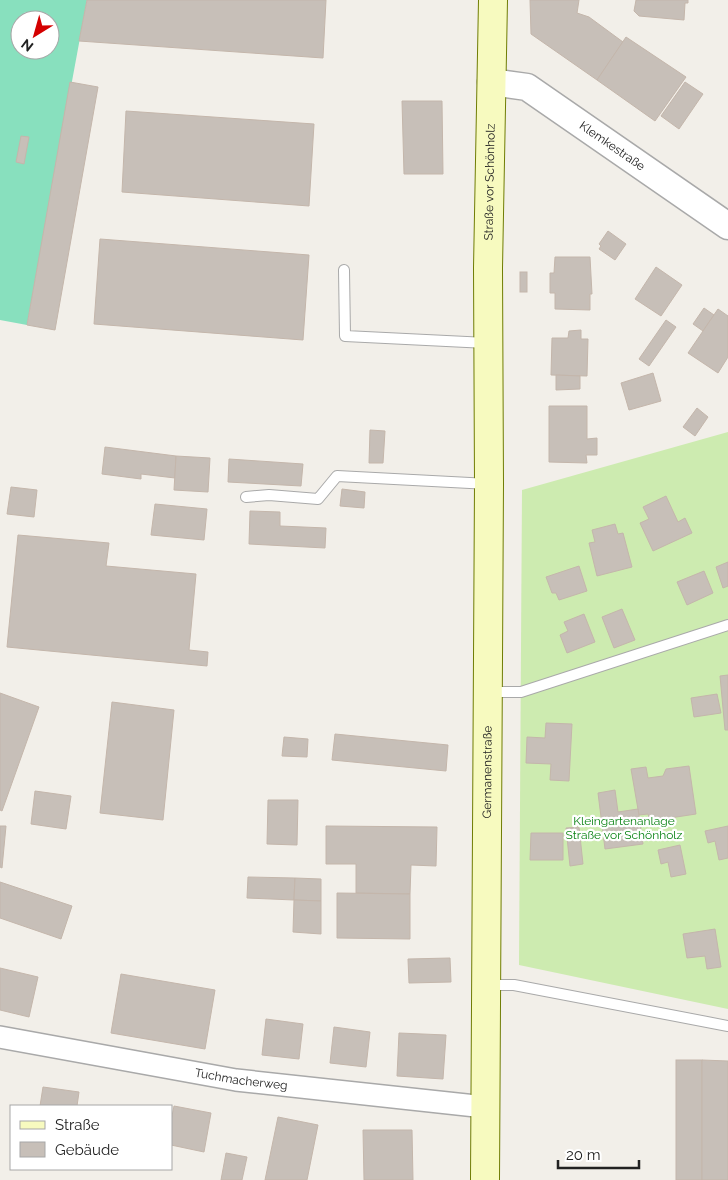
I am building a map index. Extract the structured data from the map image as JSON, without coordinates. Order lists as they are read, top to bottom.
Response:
{
  "streets": {
    "main road": ["Straße vor Schönholz", "Germanenstraße"],
    "street": ["Klemkestraße", "Tuchmacherweg"]
  },
  "crossings": [
    ["Klemkestraße", "Straße vor Schönholz"],
    ["Straße vor Schönholz", "Germanenstraße"],
    ["Germanenstraße", "Tuchmacherweg"]
  ],
  "parks": ["Kleingartenanlage Straße vor Schönholz"],
  "legend": ["Straße", "Gebäude"],
  "scale_bar": "20 m",
  "north": "bottom left"
}
